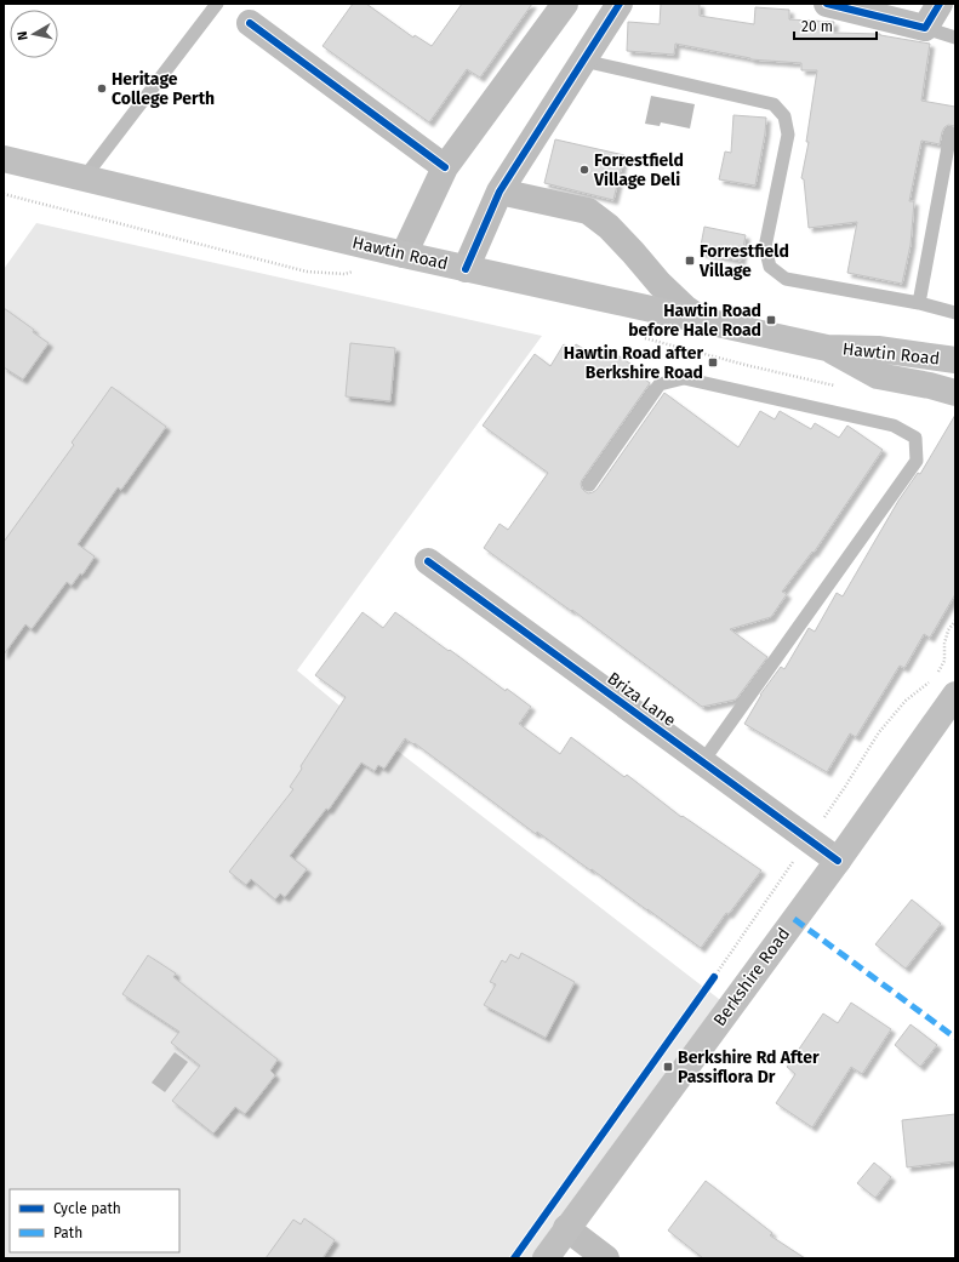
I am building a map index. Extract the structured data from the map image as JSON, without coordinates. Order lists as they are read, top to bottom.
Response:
{
  "streets": {
    "main road": ["Hawtin Road", "Berkshire Road"],
    "street": ["Briza Lane"]
  },
  "crossings": [
    ["Briza Lane", "Berkshire Road"]
  ],
  "places": {
    "other": ["Heritage College Perth", "Forrestfield Village Deli"],
    "transit": [
      "Forrestfield Village",
      "Hawtin Road before Hale Road",
      "Hawtin Road after Berkshire Road",
      "Berkshire Rd After Passiflora Dr"
    ]
  },
  "legend": ["Cycle path", "Path"],
  "scale_bar": "20 m",
  "north": "left"
}
